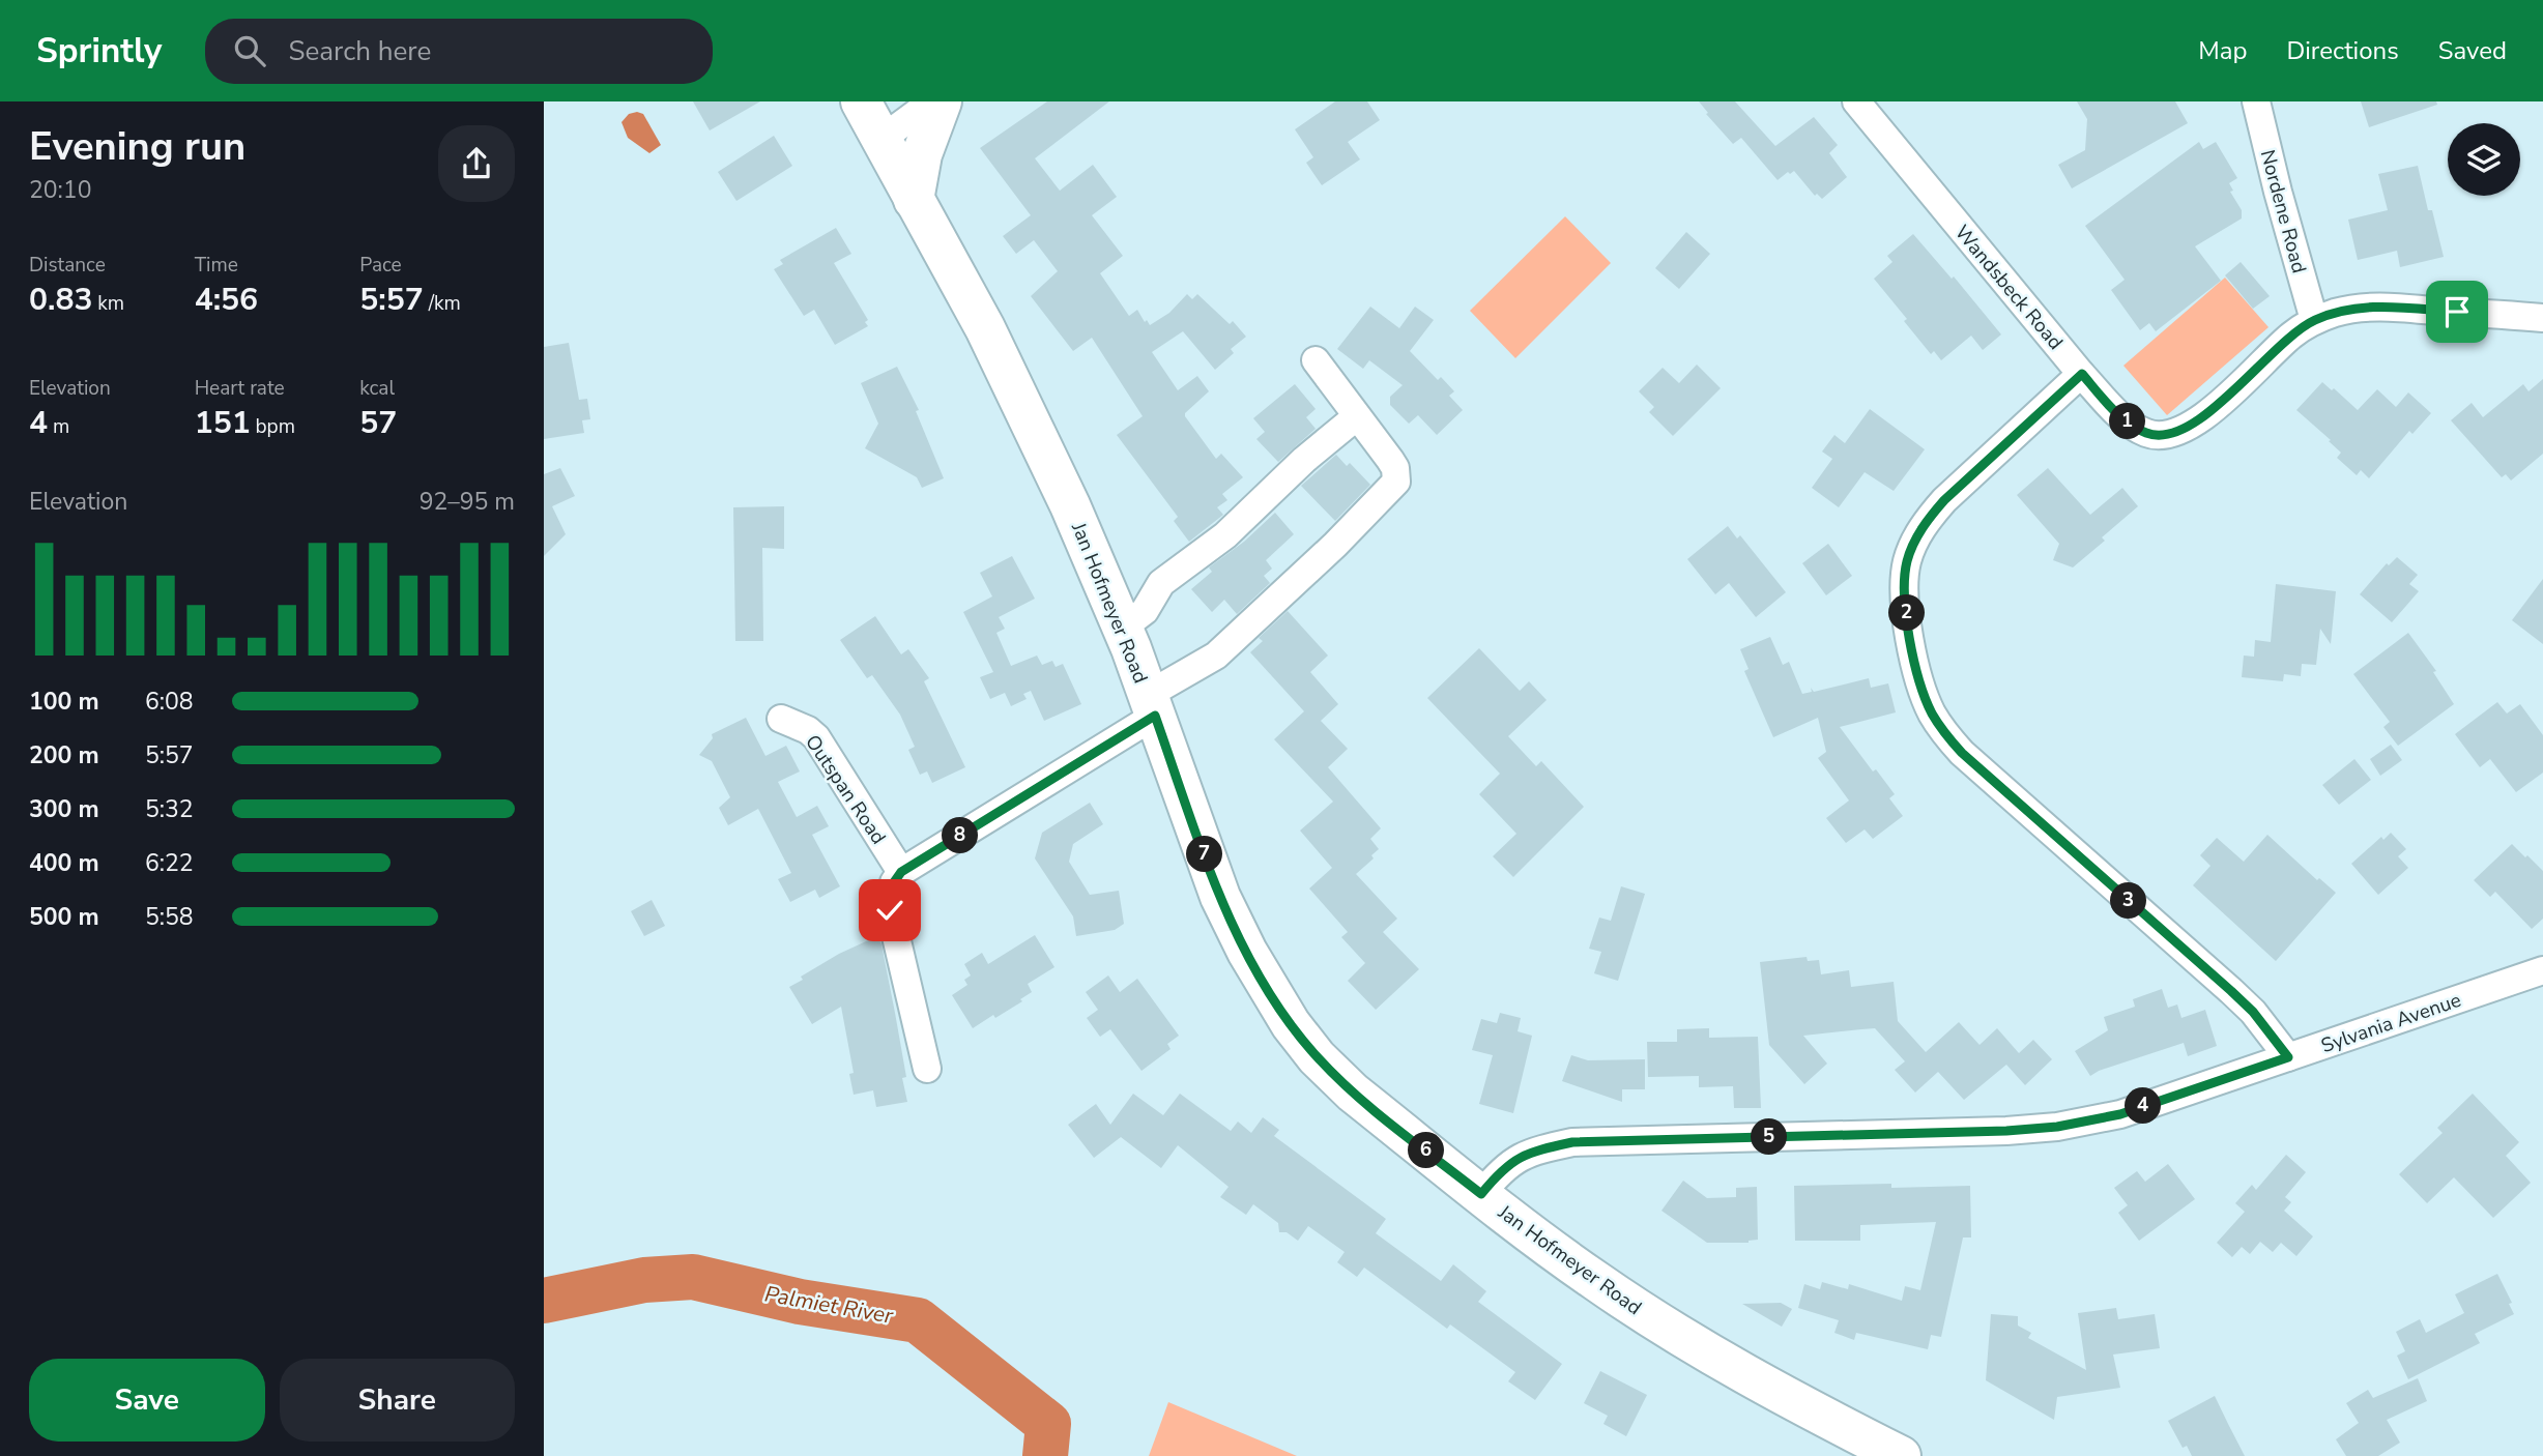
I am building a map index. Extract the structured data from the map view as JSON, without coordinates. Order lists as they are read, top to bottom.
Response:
{
  "streets": {
    "street": [
      "Nordene Road",
      "Wandsbeck Road",
      "Jan Hofmeyer Road",
      "Outspan Road",
      "Sylvania Avenue"
    ]
  },
  "crossings": [
    ["Nordene Road", "Wandsbeck Road"],
    ["Jan Hofmeyer Road", "Sylvania Avenue"]
  ],
  "water": ["Palmiet River"],
  "page": {
    "header": "Sprintly",
    "search": "Search here",
    "nav": ["Map", "Directions", "Saved"],
    "heading": ["Evening run", "20:10"],
    "stats": [
      ["Distance", "0.83 km"],
      ["Time", "4:56"],
      ["Pace", "5:57 /km"],
      ["Elevation", "4 m"],
      ["Heart rate", "151 bpm"],
      ["kcal", "57"]
    ],
    "pins": [
      "1",
      "2",
      "8",
      "7",
      "3",
      "4",
      "5",
      "6"
    ],
    "chart": ["Elevation", "92–95 m"],
    "list": [
      {
        "name": "100 m",
        "note": "6:08"
      },
      {
        "name": "200 m",
        "note": "5:57"
      },
      {
        "name": "300 m",
        "note": "5:32"
      },
      {
        "name": "400 m",
        "note": "6:22"
      },
      {
        "name": "500 m",
        "note": "5:58"
      }
    ],
    "buttons": ["Save", "Share"]
  }
}
